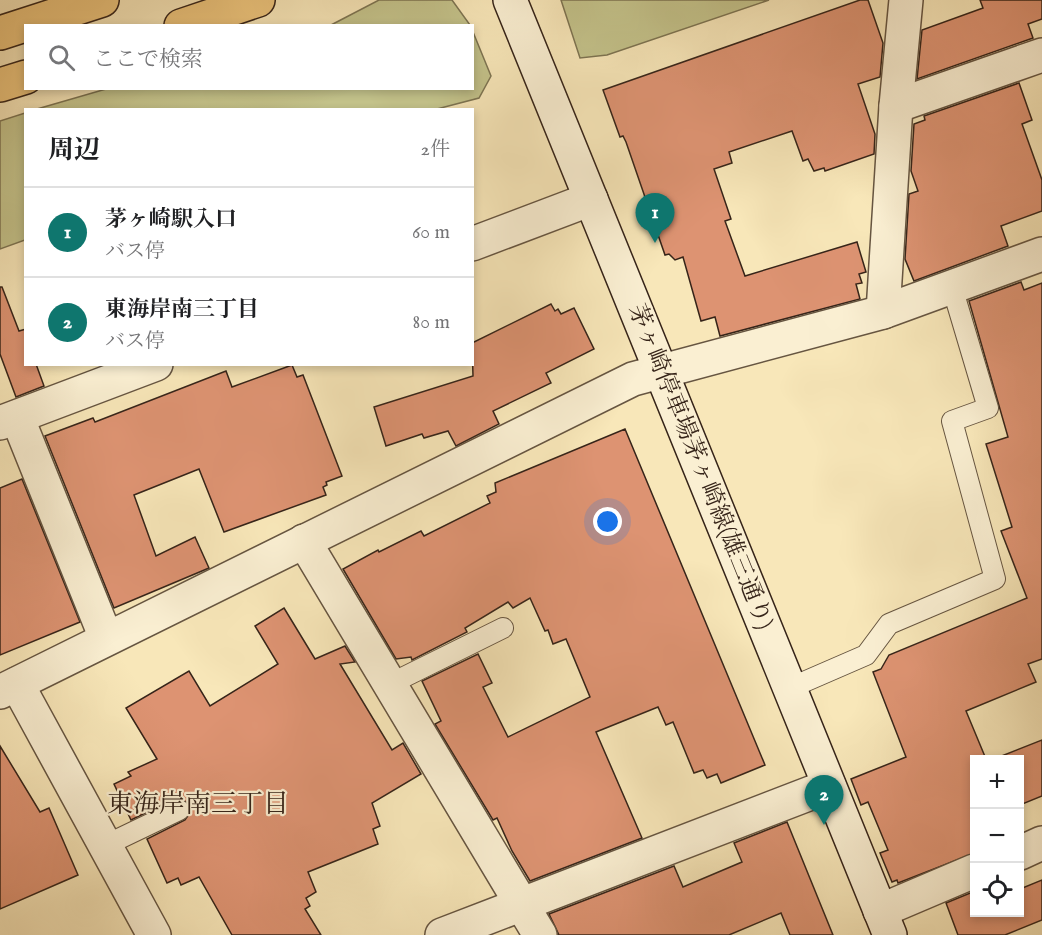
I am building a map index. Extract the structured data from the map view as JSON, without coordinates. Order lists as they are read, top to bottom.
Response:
{
  "streets": {
    "street": ["茅ヶ崎停車場茅ヶ崎線(雄三通り)"]
  },
  "districts": ["東海岸南三丁目"],
  "page": {
    "search": "ここで検索",
    "heading": ["周辺", "2件"],
    "list": [
      {
        "mark": "1",
        "name": "茅ヶ崎駅入口",
        "note": "バス停",
        "value": "60 m"
      },
      {
        "mark": "2",
        "name": "東海岸南三丁目",
        "note": "バス停",
        "value": "80 m"
      }
    ],
    "pins": ["1", "2"],
    "map_buttons": ["+", "−"]
  }
}
